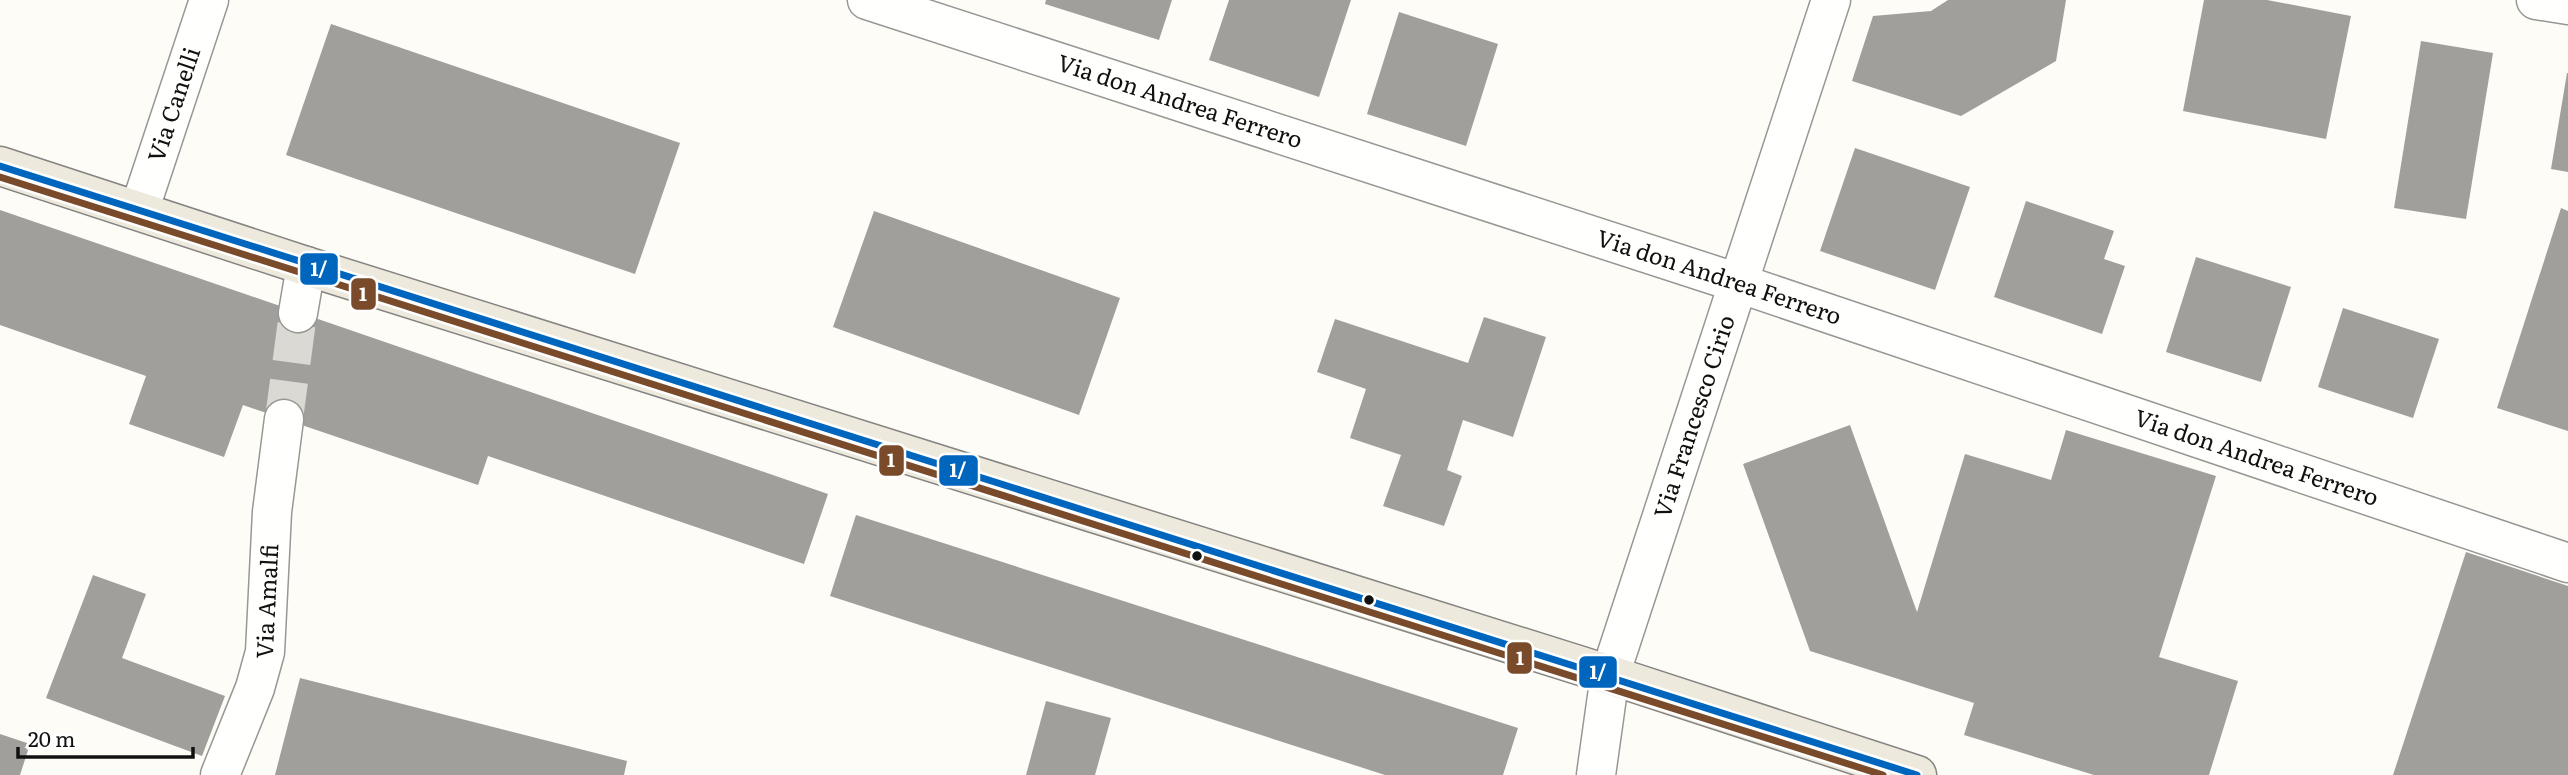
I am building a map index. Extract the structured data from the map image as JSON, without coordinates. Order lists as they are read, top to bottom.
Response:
{
  "streets": {
    "street": [
      "Via don Andrea Ferrero",
      "Via Canelli",
      "Via Francesco Cirio",
      "Via Amalfi"
    ]
  },
  "crossings": [
    ["Via don Andrea Ferrero", "Via Francesco Cirio"]
  ],
  "lines": ["transit line 1/", "transit line 1"],
  "scale_bar": "20 m"
}
